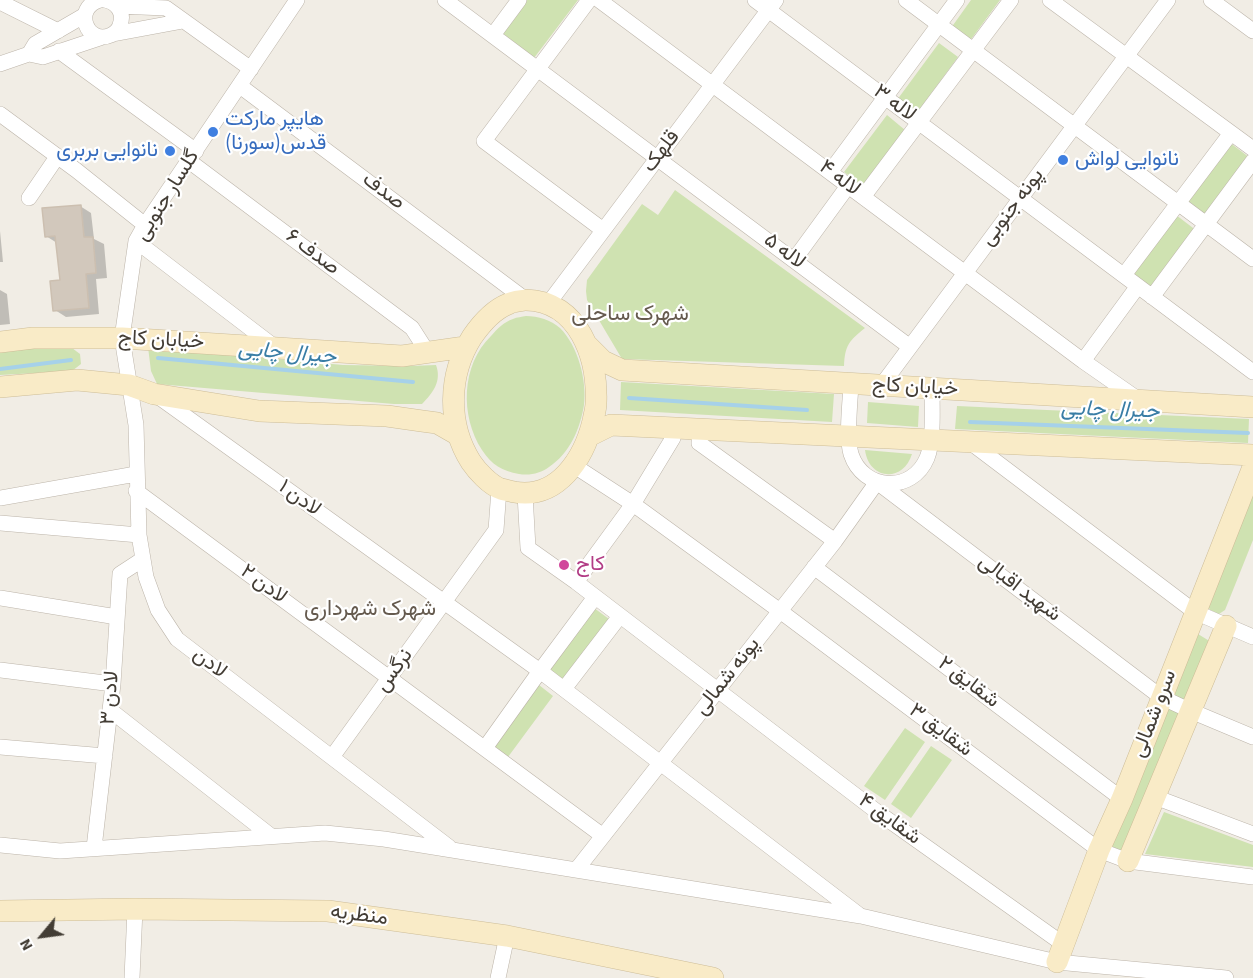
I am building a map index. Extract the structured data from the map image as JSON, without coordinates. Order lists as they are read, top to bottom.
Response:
{
  "streets": {
    "main road": ["خیابان کاج", "سرو شمالی", "منظریه"],
    "street": [
      "لاله ۳",
      "قلهک",
      "لاله ۴",
      "صدف",
      "گلسار جنوبی",
      "پونه جنوبی",
      "لاله ۵",
      "صدف ۶",
      "لادن ۱",
      "لادن ۲",
      "شهید اقبالی",
      "لادن",
      "نرگس",
      "پونه شمالی",
      "شقایق ۲",
      "لادن ۳",
      "شقایق ۳",
      "شقایق ۴"
    ]
  },
  "crossings": [
    ["لاله ۳", "قلهک"],
    ["لاله ۳", "پونه جنوبی"],
    ["قلهک", "لاله ۴"],
    ["قلهک", "صدف"],
    ["قلهک", "لاله ۵"],
    ["قلهک", "خیابان کاج"],
    ["قلهک", "نرگس"],
    ["قلهک", "شقایق ۳"],
    ["قلهک", "شقایق ۴"],
    ["لاله ۴", "پونه جنوبی"],
    ["لاله ۴", "خیابان کاج"],
    ["صدف", "گلسار جنوبی"],
    ["صدف", "خیابان کاج"],
    ["صدف", "نرگس"],
    ["صدف", "شقایق ۳"],
    ["صدف", "شقایق ۴"],
    ["گلسار جنوبی", "صدف ۶"],
    ["گلسار جنوبی", "خیابان کاج"],
    ["گلسار جنوبی", "لادن"],
    ["پونه جنوبی", "لاله ۵"],
    ["پونه جنوبی", "خیابان کاج"],
    ["صدف ۶", "خیابان کاج"],
    ["خیابان کاج", "شهید اقبالی"],
    ["خیابان کاج", "نرگس"],
    ["خیابان کاج", "شقایق ۳"],
    ["خیابان کاج", "شقایق ۴"],
    ["لادن ۱", "نرگس"],
    ["لادن ۱", "پونه شمالی"],
    ["لادن ۲", "لادن"],
    ["لادن ۲", "نرگس"],
    ["لادن ۲", "پونه شمالی"],
    ["شهید اقبالی", "پونه شمالی"],
    ["شهید اقبالی", "سرو شمالی"],
    ["لادن", "نرگس"],
    ["لادن", "لادن ۳"],
    ["نرگس", "شقایق ۳"],
    ["نرگس", "شقایق ۴"],
    ["پونه شمالی", "شقایق ۲"],
    ["پونه شمالی", "شقایق ۳"],
    ["پونه شمالی", "شقایق ۴"],
    ["شقایق ۲", "سرو شمالی"],
    ["سرو شمالی", "شقایق ۳"],
    ["سرو شمالی", "شقایق ۴"],
    ["شقایق ۳", "شقایق ۴"]
  ],
  "districts": ["شهرک ساحلی", "شهرک شهرداری"],
  "water": ["جیرال چایی"],
  "places": [
    "هایپر مارکت قدس(سورنا)",
    "نانوایی بربری",
    "نانوایی لواش",
    "کاج"
  ],
  "north": "bottom left"
}
